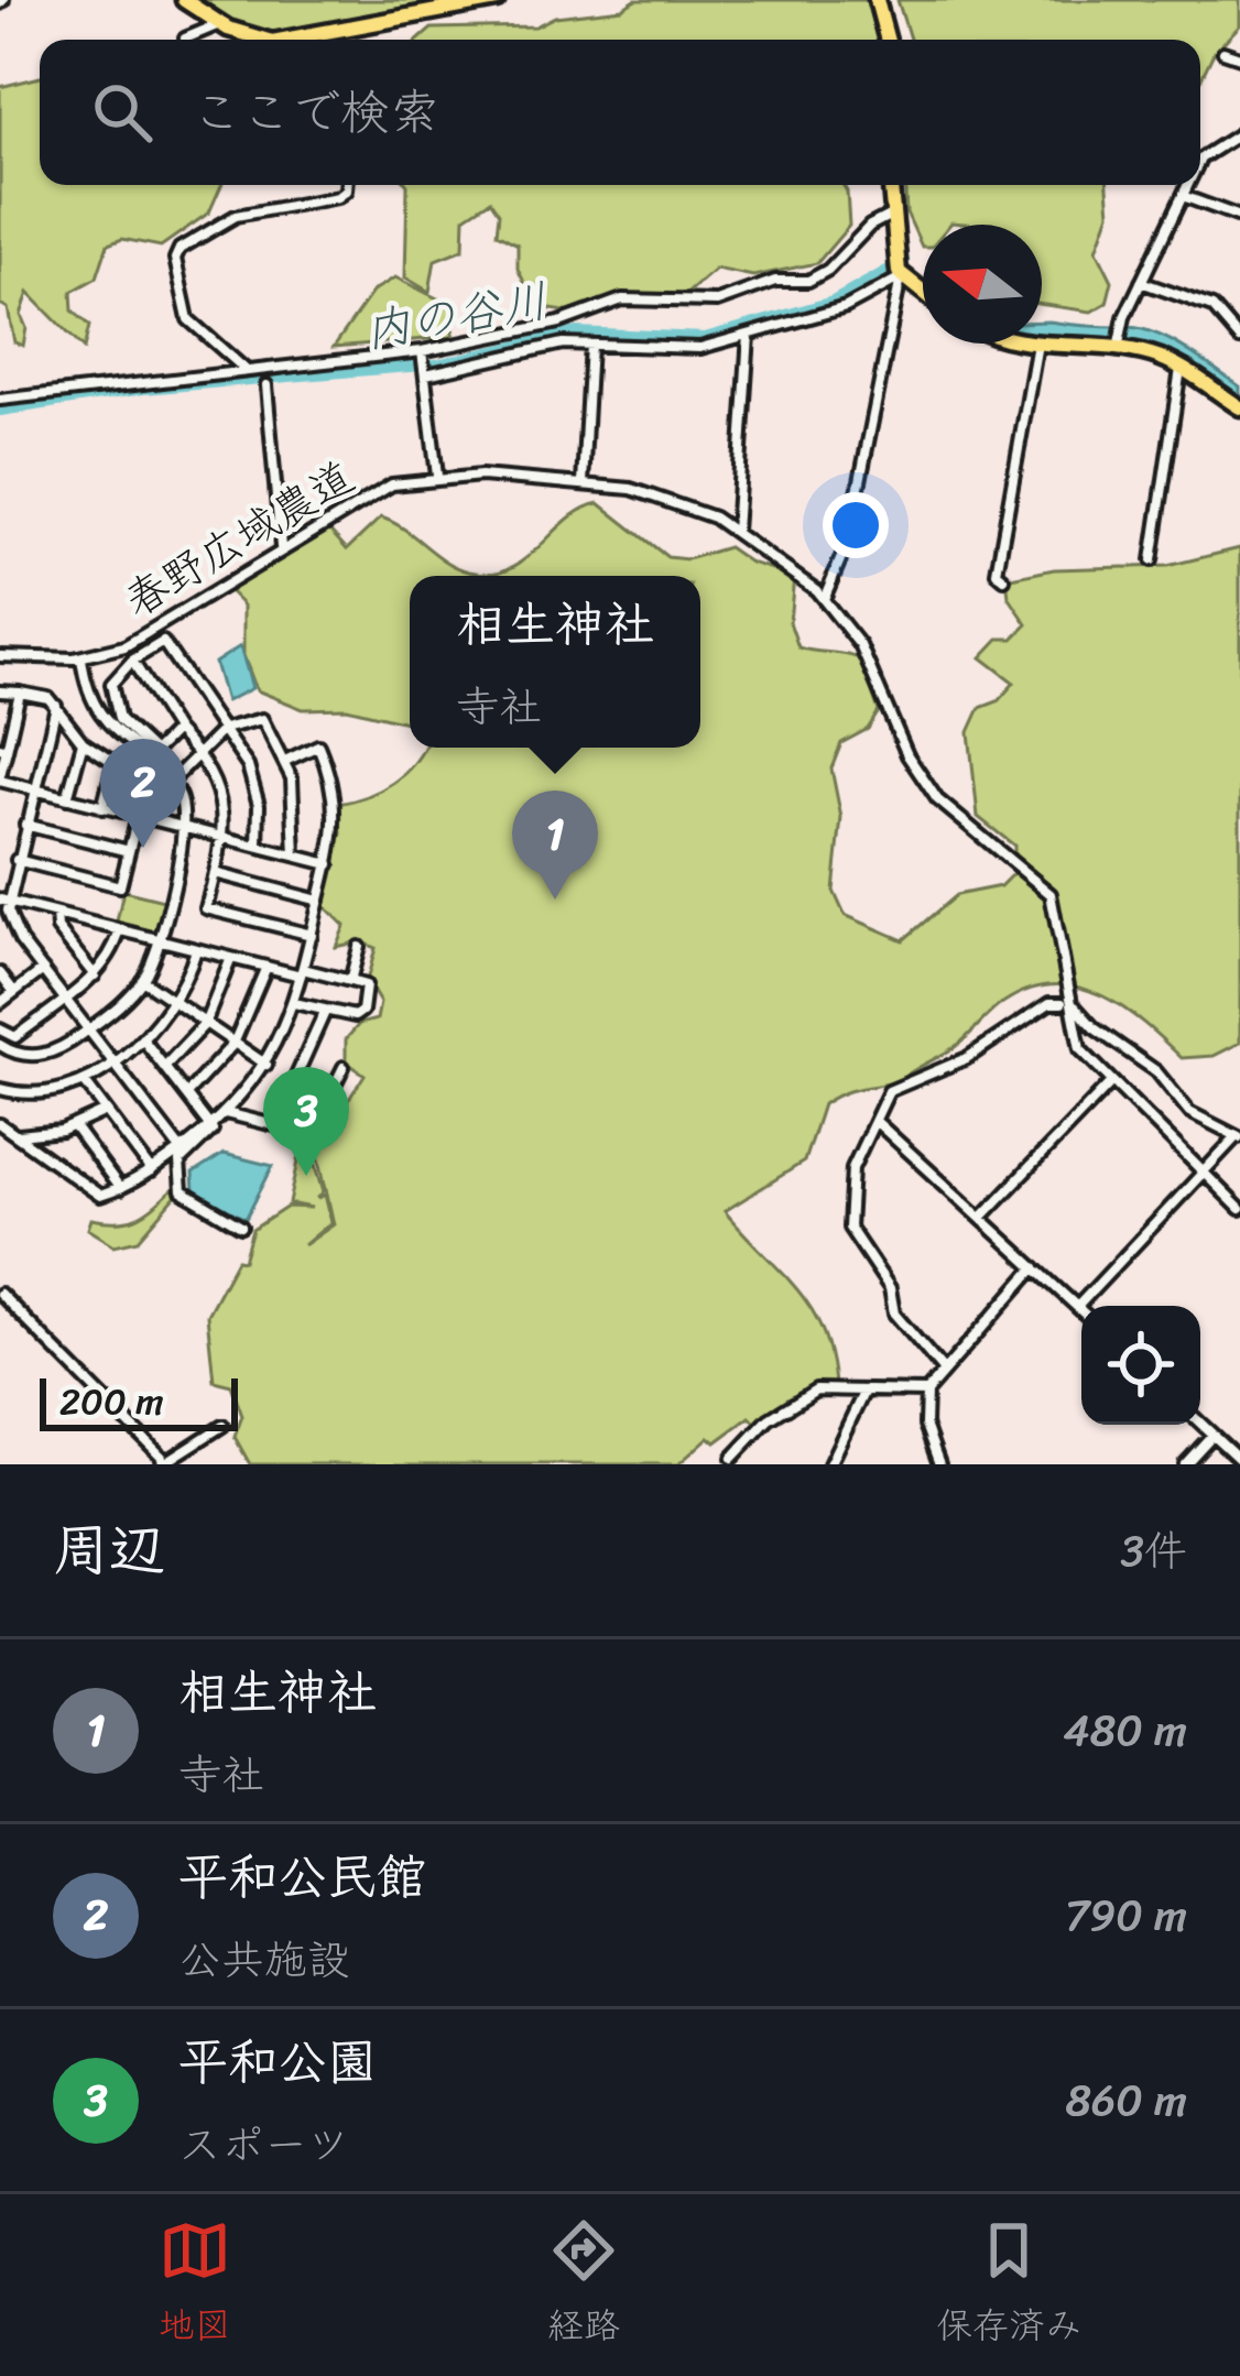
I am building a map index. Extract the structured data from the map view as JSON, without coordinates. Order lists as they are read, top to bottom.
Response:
{
  "streets": {
    "street": ["春野広域農道"]
  },
  "water": ["内の谷川"],
  "scale_bar": "200 m",
  "north": "left",
  "page": {
    "search": "ここで検索",
    "popup": ["相生神社", "寺社"],
    "pins": ["2", "1", "3"],
    "scale": "200 m",
    "heading": ["周辺", "3件"],
    "list": [
      {
        "mark": "1",
        "name": "相生神社",
        "note": "寺社",
        "value": "480 m"
      },
      {
        "mark": "2",
        "name": "平和公民館",
        "note": "公共施設",
        "value": "790 m"
      },
      {
        "mark": "3",
        "name": "平和公園",
        "note": "スポーツ",
        "value": "860 m"
      }
    ],
    "nav": ["地図", "経路", "保存済み"]
  }
}
